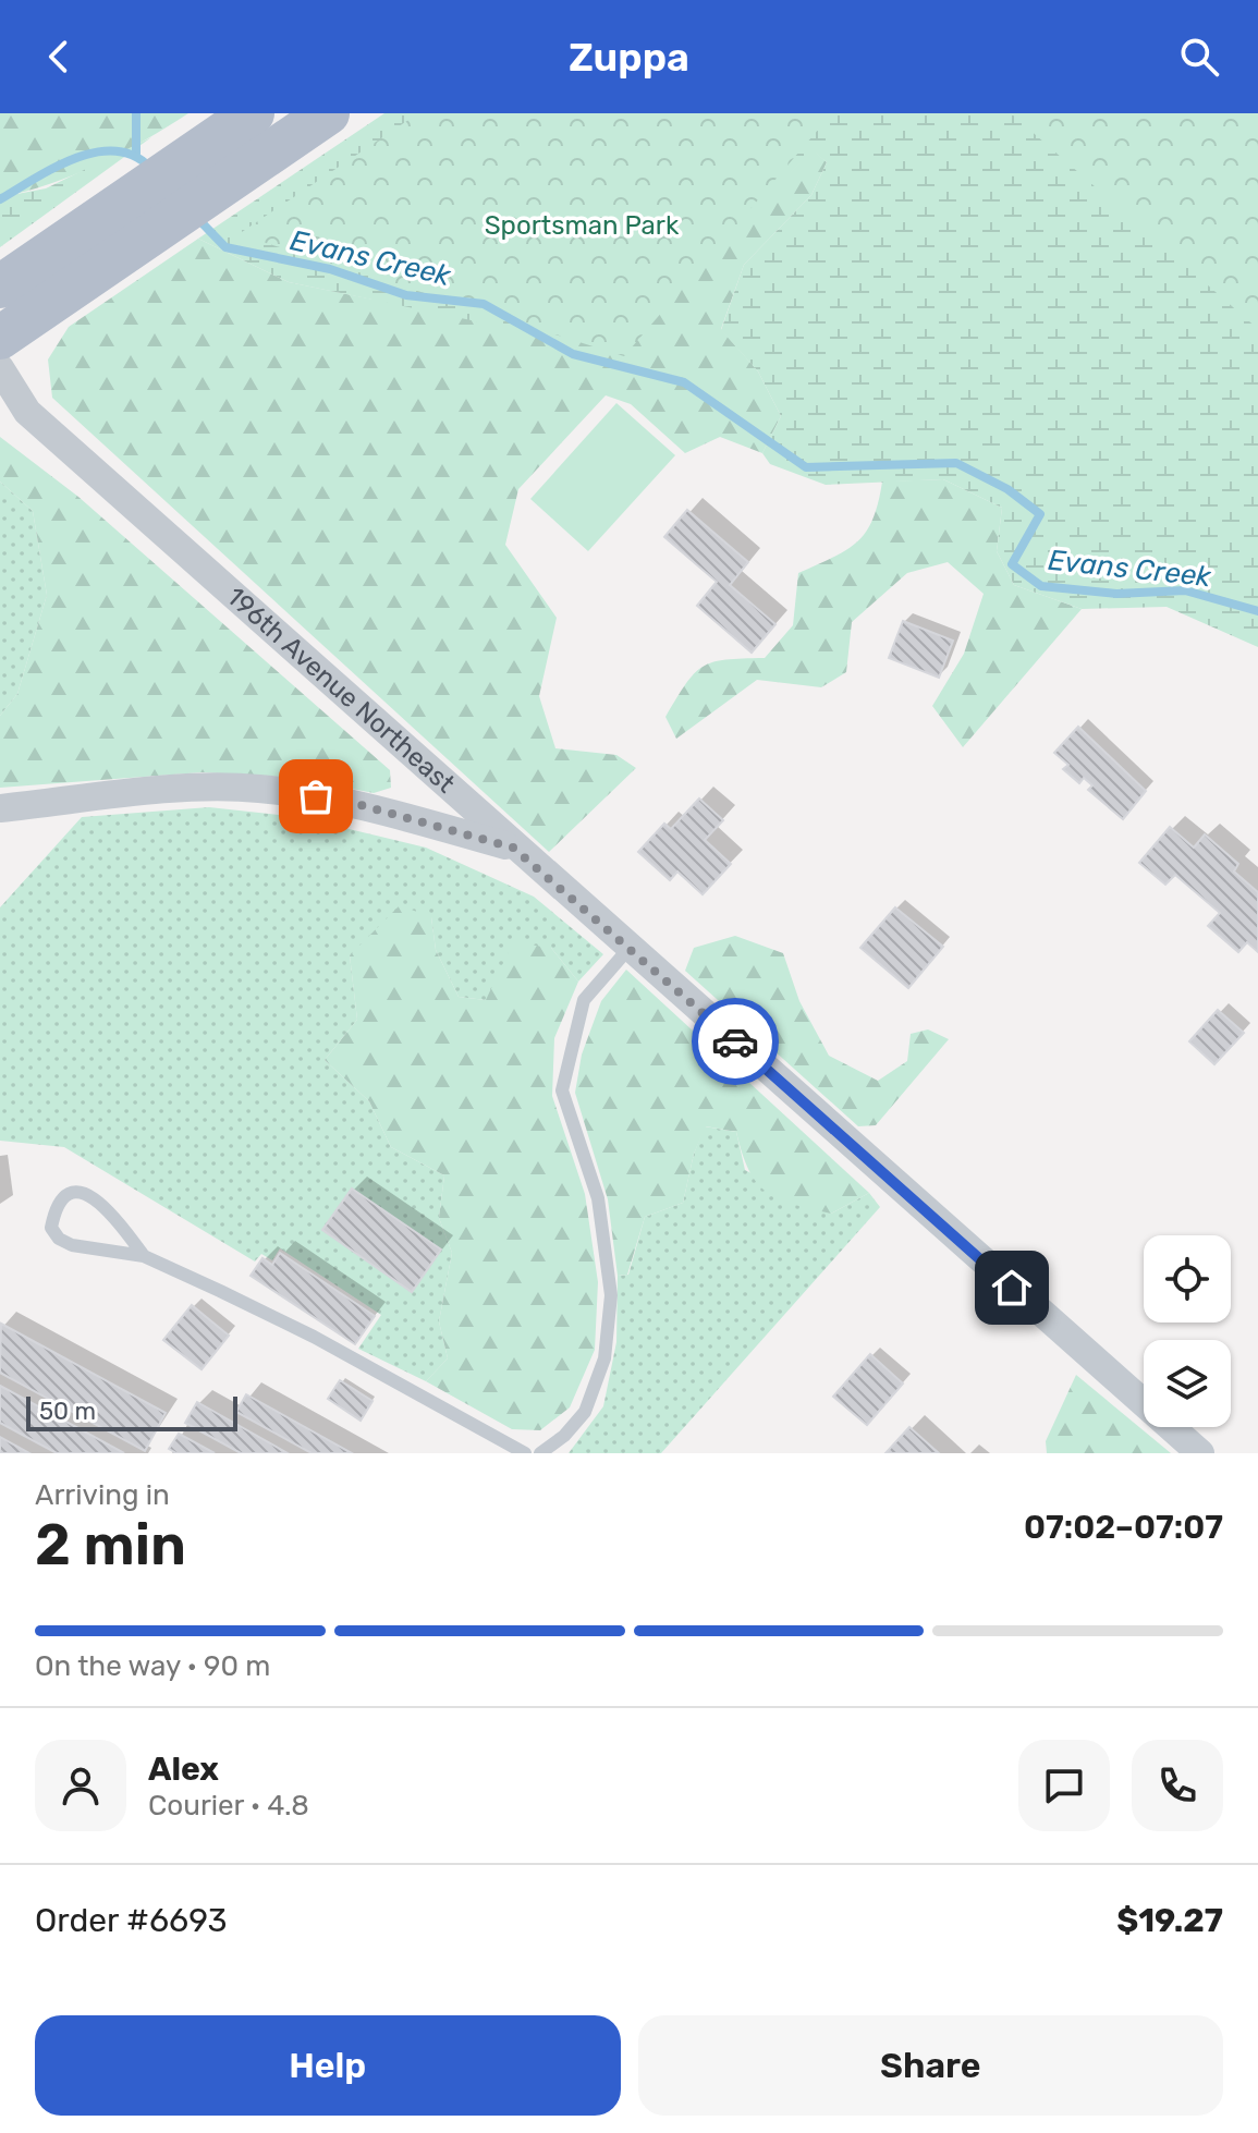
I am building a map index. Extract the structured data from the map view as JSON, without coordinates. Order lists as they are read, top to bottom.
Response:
{
  "streets": {
    "street": ["196th Avenue Northeast"]
  },
  "water": ["Evans Creek"],
  "parks": ["Sportsman Park"],
  "scale_bar": "50 m",
  "page": {
    "header": "Zuppa",
    "scale": "50 m",
    "heading": ["2 min", "Arriving in", "07:02–07:07"],
    "panel": [
      "Alex",
      "Courier · 4.8",
      "Order #6693",
      "$19.27"
    ],
    "bar": "On the way · 90 m",
    "buttons": ["Help", "Share"]
  }
}
